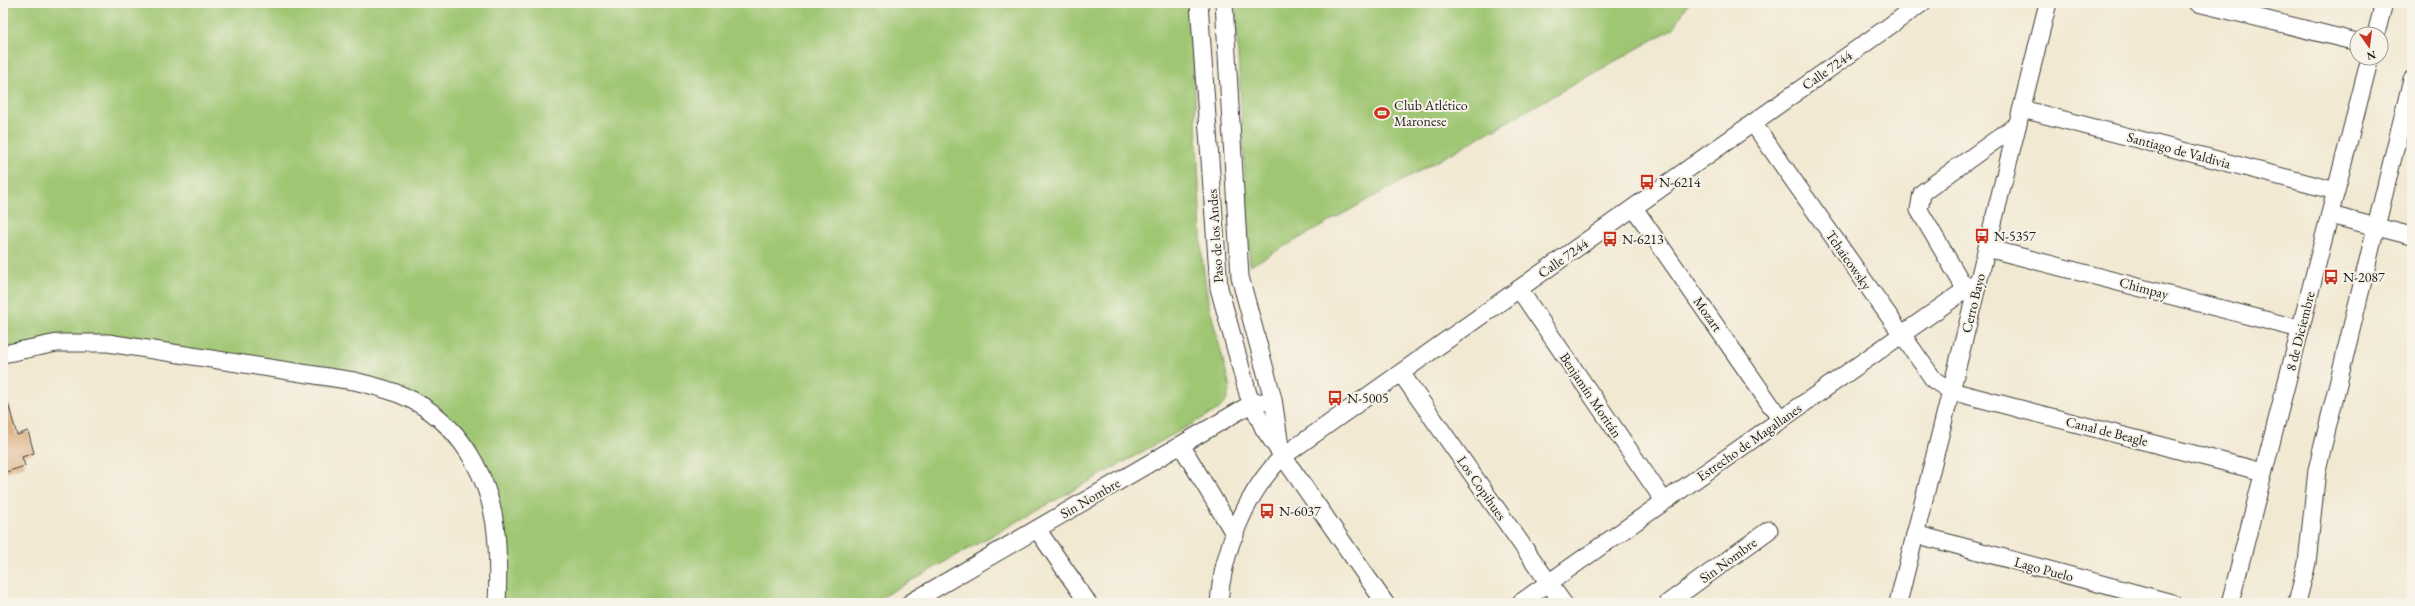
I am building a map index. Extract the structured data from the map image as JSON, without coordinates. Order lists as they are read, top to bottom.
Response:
{
  "streets": {
    "street": [
      "Calle 7244",
      "Santiago de Valdivia",
      "Paso de los Andes",
      "Tchaicowsky",
      "Chimpay",
      "Cerro Bayo",
      "Mozart",
      "8 de Diciembre",
      "Benjamín Moritán",
      "Canal de Beagle",
      "Estrecho de Magallanes",
      "Los Copihues",
      "Sin Nombre",
      "Lago Puelo"
    ]
  },
  "crossings": [
    ["Calle 7244", "Paso de los Andes"],
    ["Calle 7244", "Tchaicowsky"],
    ["Calle 7244", "Mozart"],
    ["Calle 7244", "Benjamín Moritán"],
    ["Calle 7244", "Los Copihues"],
    ["Santiago de Valdivia", "Cerro Bayo"],
    ["Santiago de Valdivia", "8 de Diciembre"],
    ["Paso de los Andes", "Sin Nombre"],
    ["Tchaicowsky", "Cerro Bayo"],
    ["Tchaicowsky", "Canal de Beagle"],
    ["Tchaicowsky", "Estrecho de Magallanes"],
    ["Chimpay", "Cerro Bayo"],
    ["Chimpay", "8 de Diciembre"],
    ["Cerro Bayo", "Canal de Beagle"],
    ["Cerro Bayo", "Estrecho de Magallanes"],
    ["Cerro Bayo", "Lago Puelo"],
    ["Mozart", "Estrecho de Magallanes"],
    ["8 de Diciembre", "Canal de Beagle"],
    ["Benjamín Moritán", "Estrecho de Magallanes"],
    ["Estrecho de Magallanes", "Los Copihues"]
  ],
  "places": {
    "sports": ["Club Atlético Maronese"],
    "bus stop": [
      "N-6214",
      "N-5357",
      "N-6213",
      "N-2087",
      "N-5005",
      "N-6037"
    ]
  },
  "north": "bottom"
}
